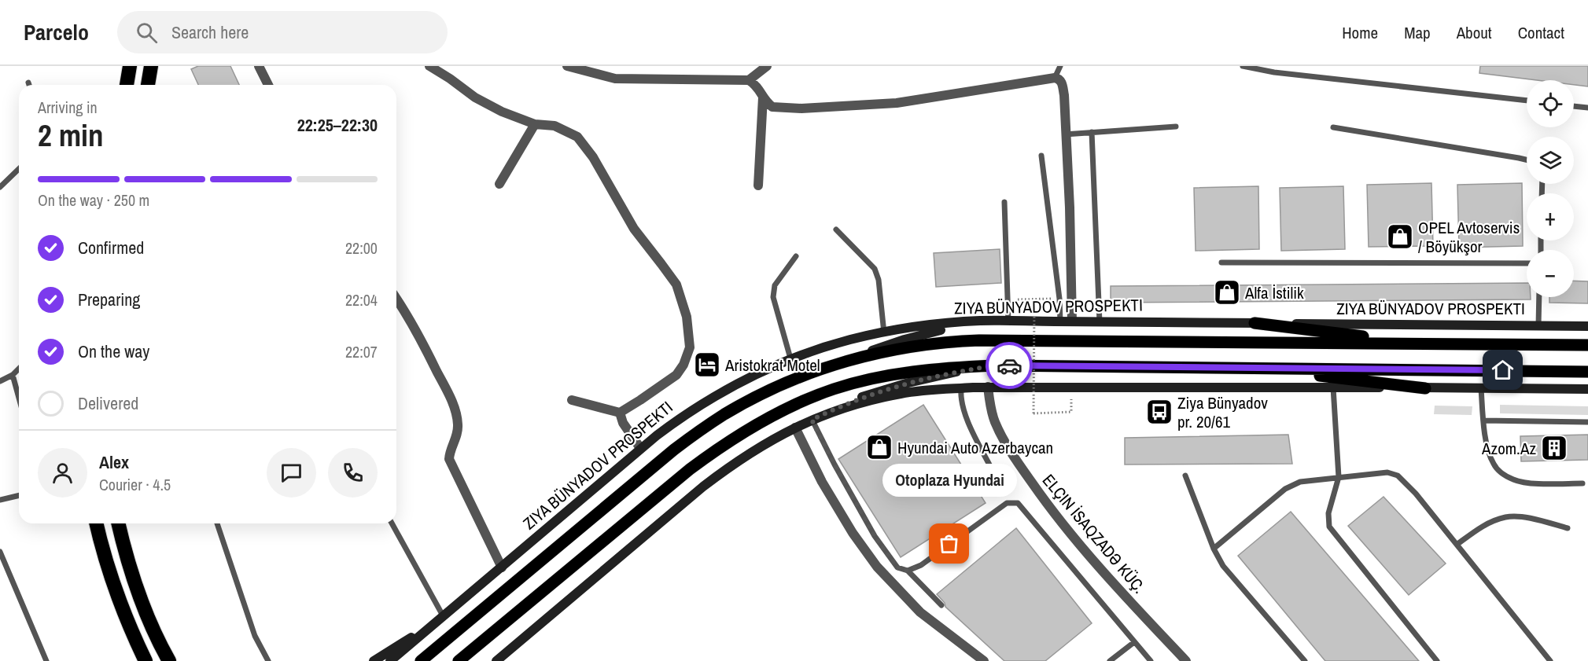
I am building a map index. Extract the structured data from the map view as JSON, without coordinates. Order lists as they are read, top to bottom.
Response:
{
  "streets": {
    "main road": ["ZIYA BÜNYADOV PROSPEKTI"],
    "street": ["ELÇIN İSAQZADƏ KÜÇ."]
  },
  "places": {
    "shop": ["OPEL Avtoservis / Böyükşor", "Alfa İstilik", "Hyundai Auto Azerbaycan"],
    "hotel": ["Aristokrat Motel"],
    "bus stop": ["Ziya Bünyadov pr. 20/61"],
    "building": ["Azom.Az"],
    "other": ["Otoplaza Hyundai"]
  },
  "page": {
    "header": "Parcelo",
    "search": "Search here",
    "nav": [
      "Home",
      "Map",
      "About",
      "Contact"
    ],
    "map_buttons": ["+", "−"],
    "heading": ["2 min", "Arriving in", "22:25–22:30"],
    "panel": ["Alex", "Courier · 4.5"],
    "bar": "On the way · 250 m",
    "list": [
      ["Confirmed", "22:00"],
      ["Preparing", "22:04"],
      ["On the way", "22:07"],
      "Delivered"
    ],
    "bubble": "Otoplaza Hyundai"
  }
}
